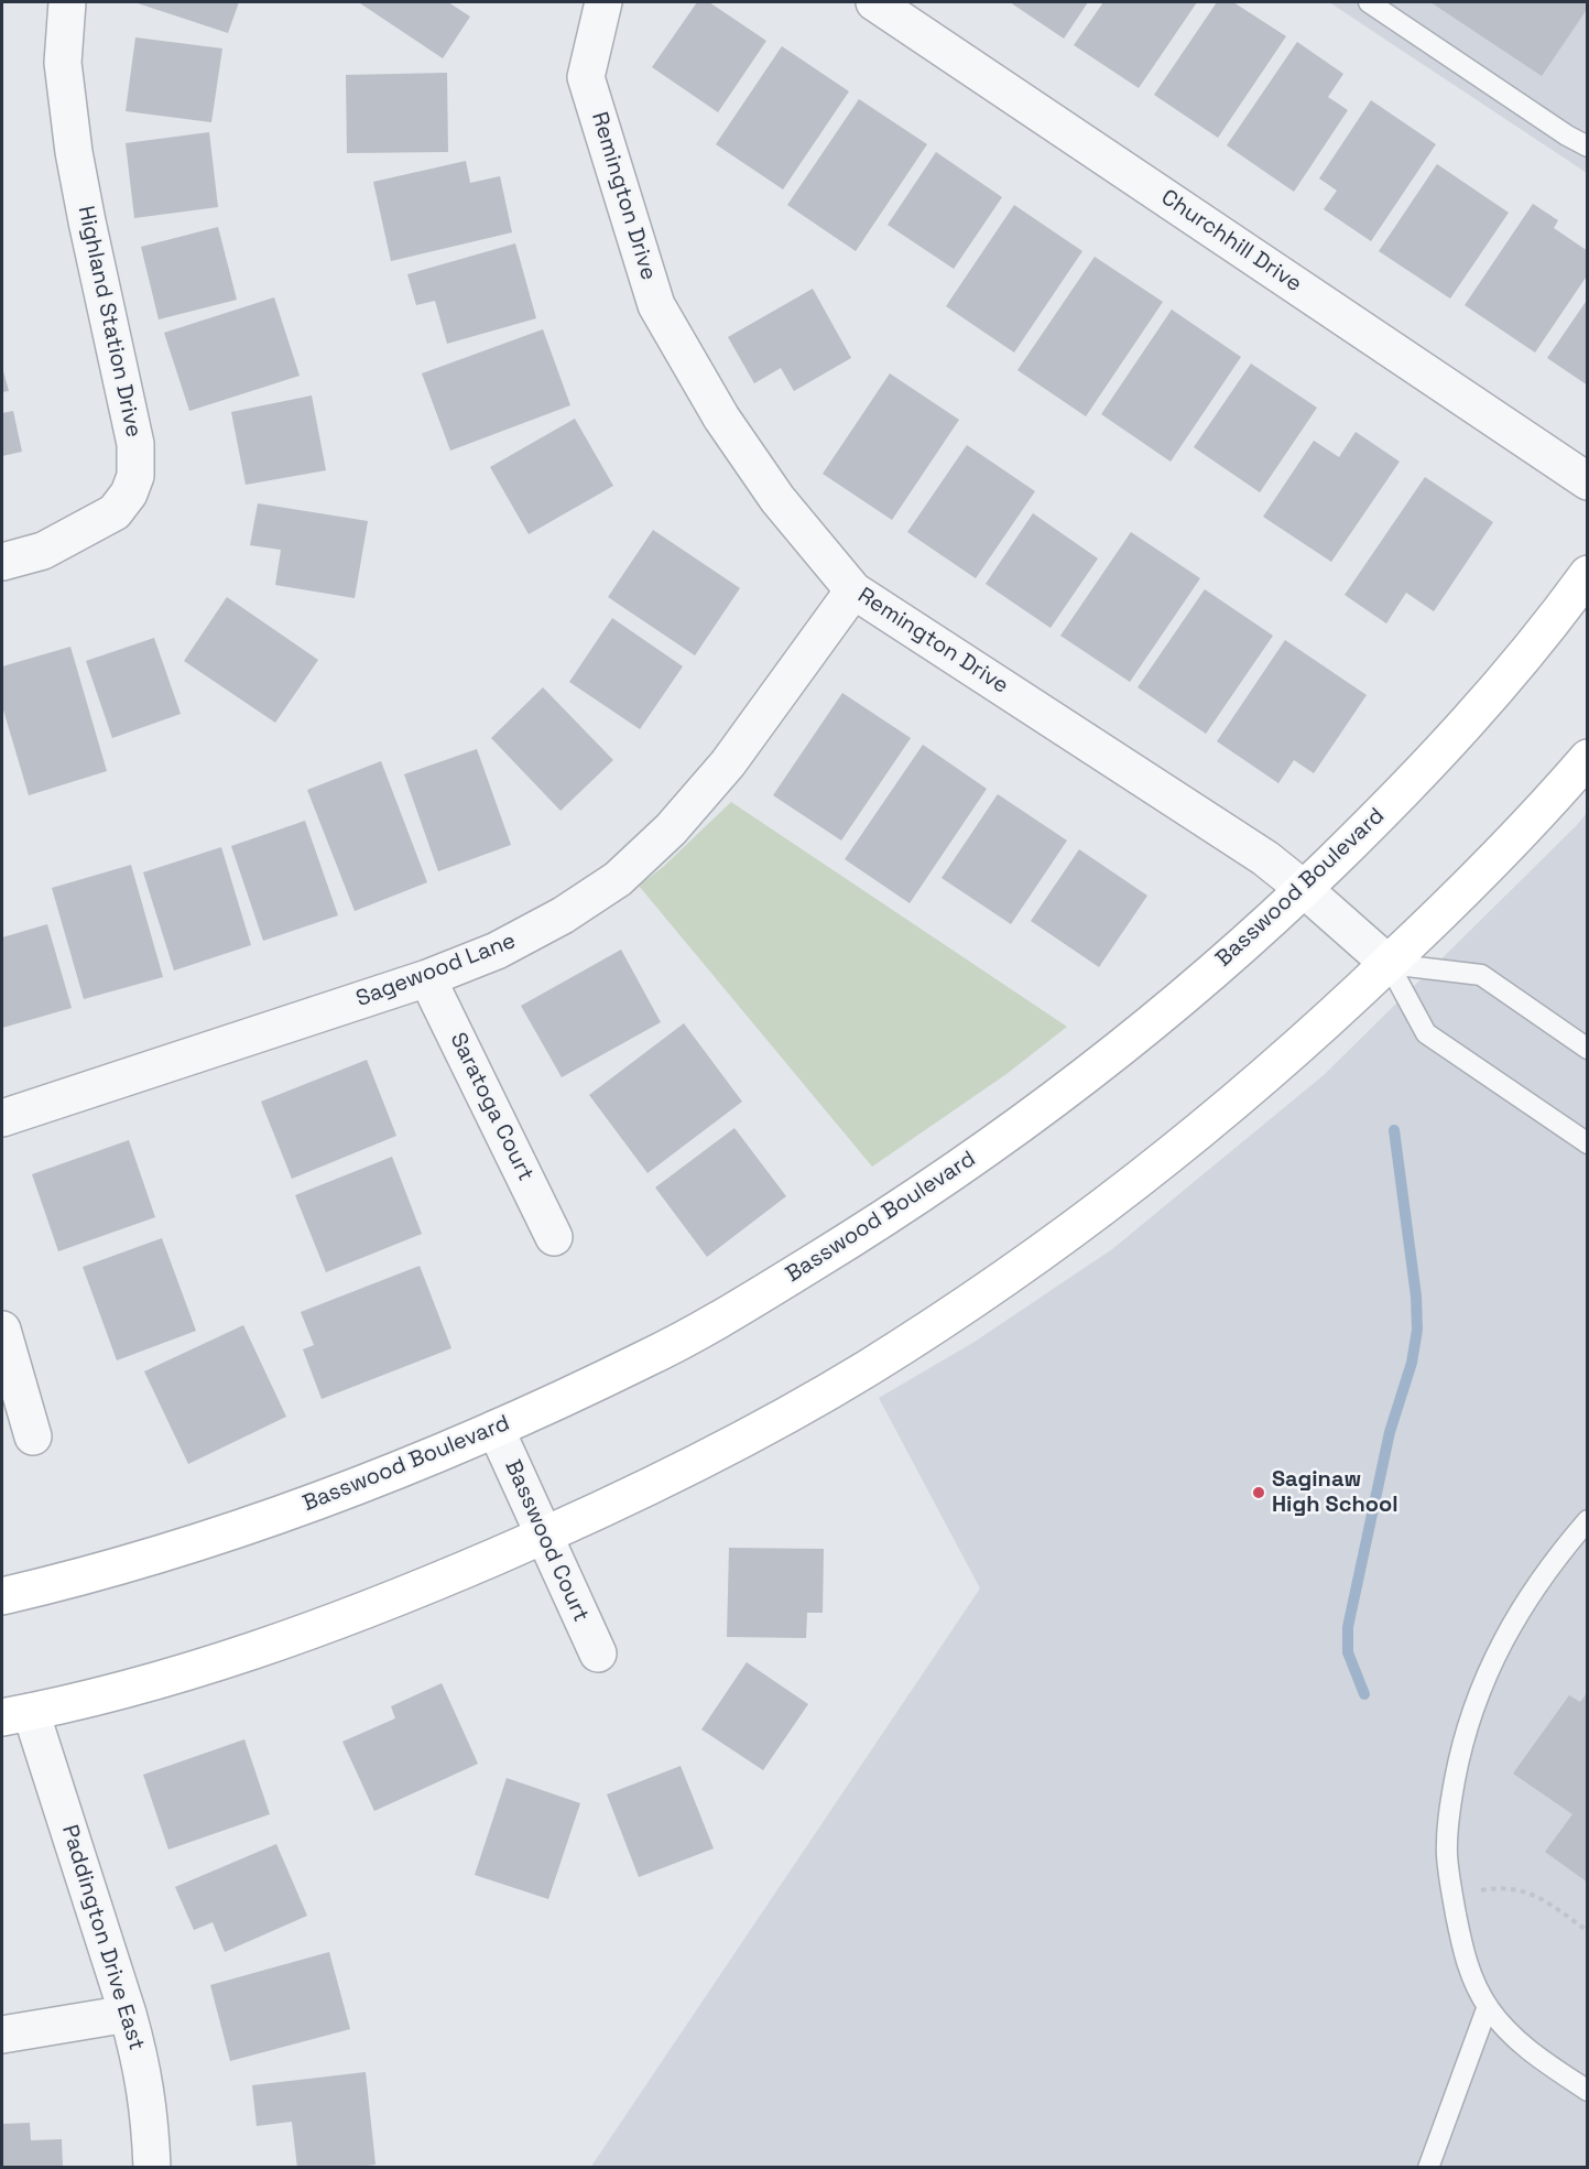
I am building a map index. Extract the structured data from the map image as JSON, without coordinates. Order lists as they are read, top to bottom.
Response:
{
  "streets": {
    "main road": ["Basswood Boulevard"],
    "street": [
      "Remington Drive",
      "Churchhill Drive",
      "Highland Station Drive",
      "Sagewood Lane",
      "Saratoga Court",
      "Basswood Court",
      "Paddington Drive East"
    ]
  },
  "crossings": [
    ["Remington Drive", "Basswood Boulevard"],
    ["Remington Drive", "Sagewood Lane"],
    ["Basswood Boulevard", "Basswood Court"],
    ["Sagewood Lane", "Saratoga Court"]
  ],
  "places": ["Saginaw High School"]
}
